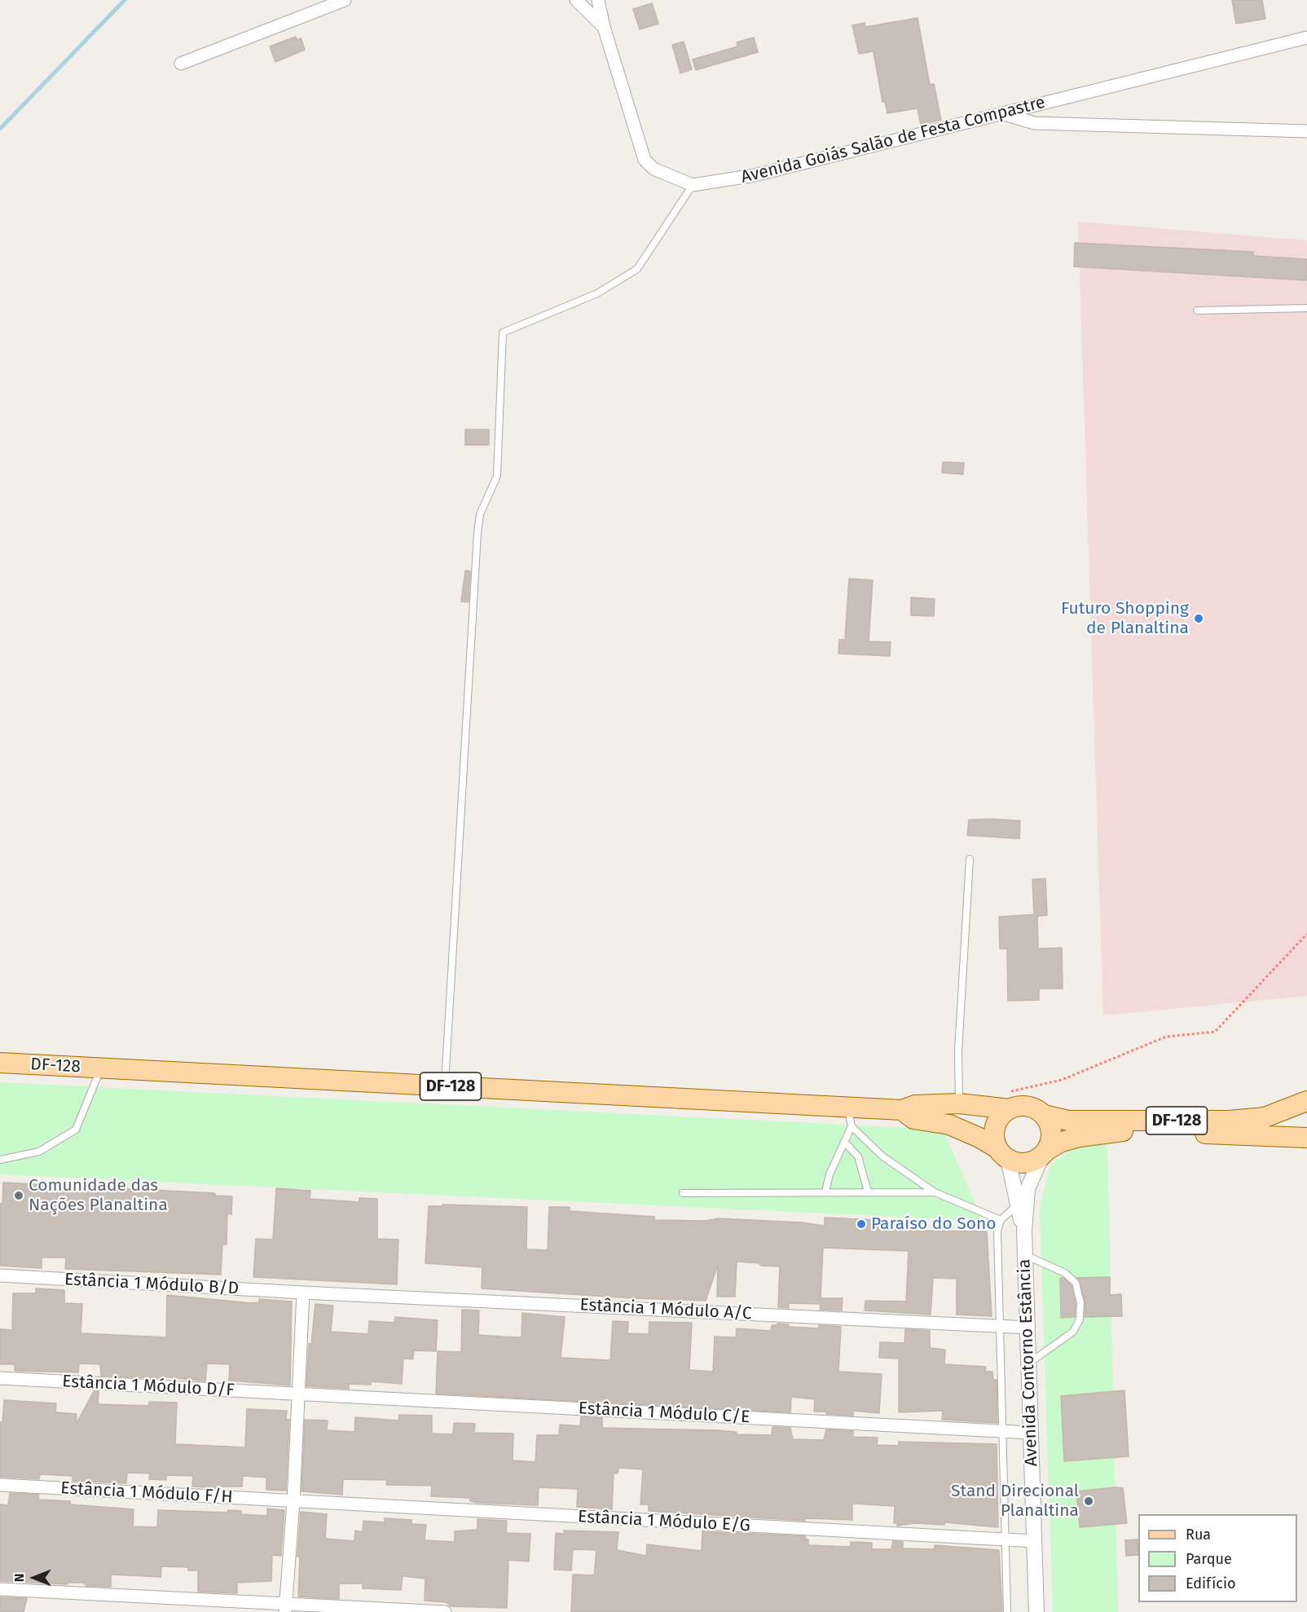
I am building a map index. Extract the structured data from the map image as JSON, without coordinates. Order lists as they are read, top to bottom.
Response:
{
  "streets": {
    "main road": ["DF-128"],
    "street": [
      "Avenida Goiás Salão de Festa Compastre",
      "Estância 1 Módulo B/D",
      "Estância 1 Módulo A/C",
      "Avenida Contorno Estância",
      "Estância 1 Módulo D/F",
      "Estância 1 Módulo C/E",
      "Estância 1 Módulo F/H",
      "Estância 1 Módulo E/G"
    ]
  },
  "crossings": [
    ["DF-128", "Avenida Contorno Estância"],
    ["Estância 1 Módulo B/D", "Estância 1 Módulo A/C"],
    ["Estância 1 Módulo A/C", "Avenida Contorno Estância"],
    ["Avenida Contorno Estância", "Estância 1 Módulo C/E"],
    ["Avenida Contorno Estância", "Estância 1 Módulo E/G"],
    ["Estância 1 Módulo D/F", "Estância 1 Módulo C/E"],
    ["Estância 1 Módulo F/H", "Estância 1 Módulo E/G"]
  ],
  "places": [
    "Futuro Shopping de Planaltina",
    "Comunidade das Nações Planaltina",
    "Paraíso do Sono",
    "Stand Direcional Planaltina"
  ],
  "legend": ["Rua", "Parque", "Edifício"],
  "north": "left"
}
